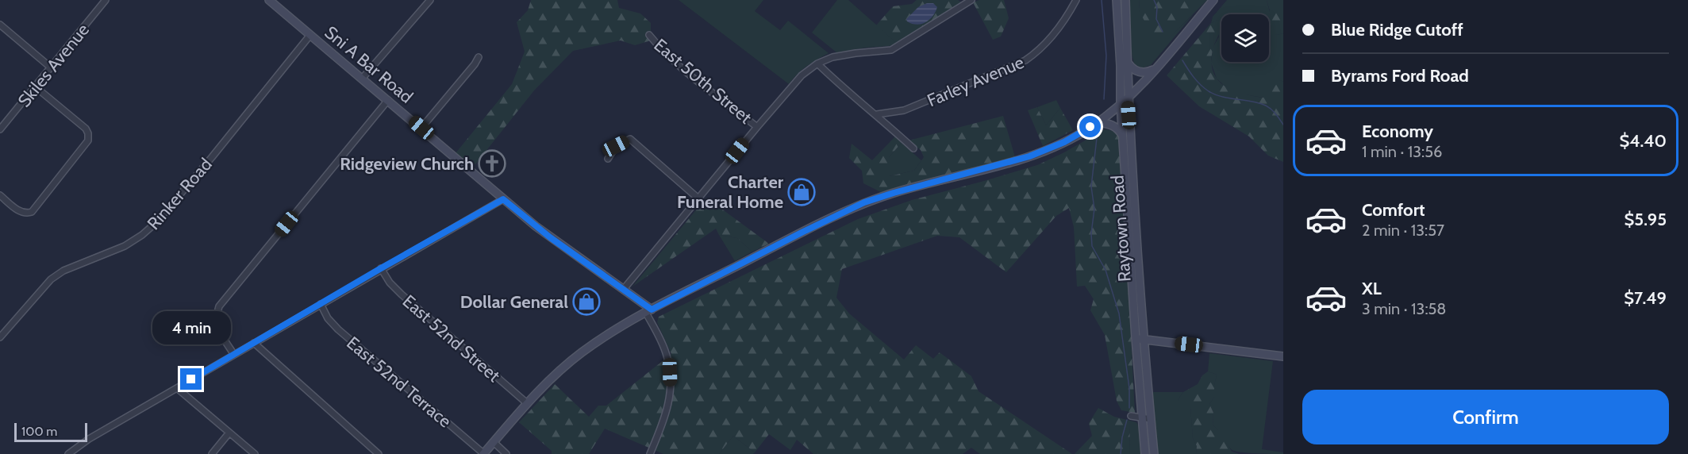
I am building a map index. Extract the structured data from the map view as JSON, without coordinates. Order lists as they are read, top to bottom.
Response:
{
  "streets": {
    "main road": ["Sni A Bar Road", "Raytown Road"],
    "street": [
      "Skiles Avenue",
      "East 50th Street",
      "Farley Avenue",
      "Rinker Road",
      "East 52nd Street",
      "East 52nd Terrace"
    ]
  },
  "crossings": [
    ["Sni A Bar Road", "Rinker Road"]
  ],
  "places": {
    "church": ["Ridgeview Church"],
    "shop": ["Charter Funeral Home", "Dollar General"]
  },
  "scale_bar": "100 m",
  "page": {
    "banner": ["Blue Ridge Cutoff", "Byrams Ford Road"],
    "list": [
      {
        "name": "Economy",
        "note": "1 min · 13:56",
        "value": "$4.40"
      },
      {
        "name": "Comfort",
        "note": "2 min · 13:57",
        "value": "$5.95"
      },
      {
        "name": "XL",
        "note": "3 min · 13:58",
        "value": "$7.49"
      }
    ],
    "bubble": "4 min",
    "buttons": "Confirm",
    "scale": "100 m"
  }
}
